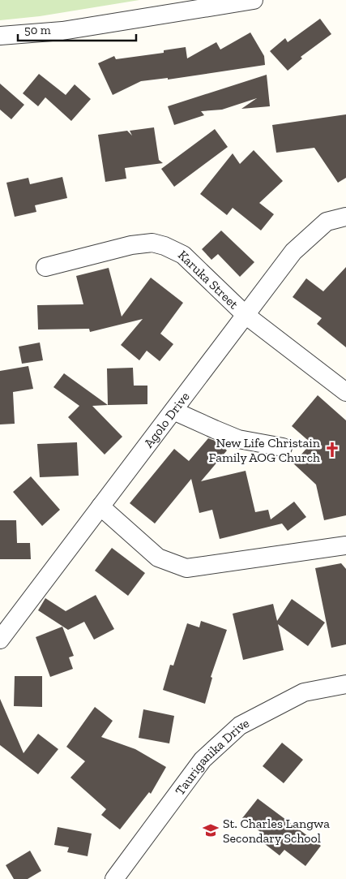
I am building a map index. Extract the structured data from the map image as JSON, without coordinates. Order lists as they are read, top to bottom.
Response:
{
  "streets": {
    "street": ["Karuka Street", "Agolo Drive", "Tauriganika Drive"]
  },
  "crossings": [
    ["Karuka Street", "Agolo Drive"]
  ],
  "places": {
    "church": ["New Life Christain Family AOG Church"],
    "school or university": ["St. Charles Langwa Secondary School"]
  },
  "scale_bar": "50 m"
}
